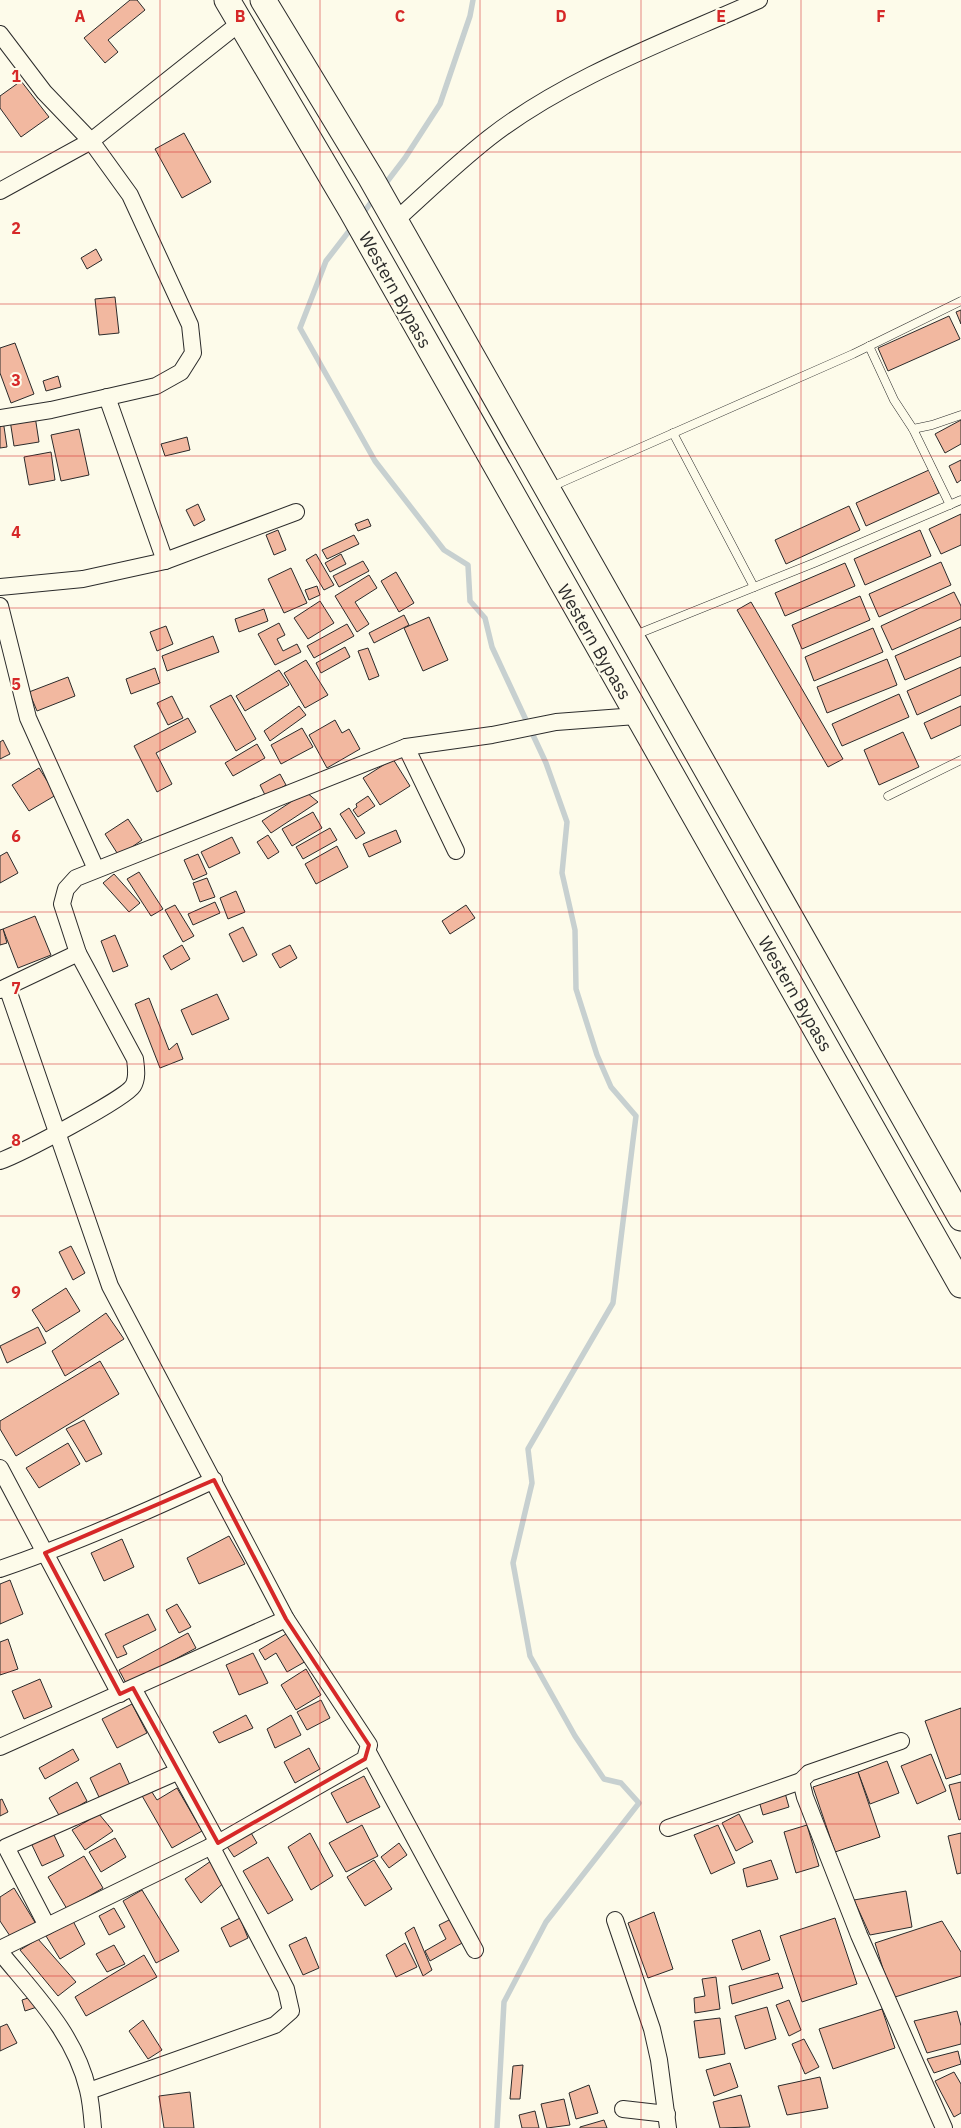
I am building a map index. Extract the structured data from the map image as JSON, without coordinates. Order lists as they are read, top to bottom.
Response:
{
  "streets": {
    "main road": ["Western Bypass"]
  },
  "grid": {
    "columns": [
      "A",
      "B",
      "C",
      "D",
      "E",
      "F"
    ],
    "rows": [
      "1",
      "2",
      "3",
      "4",
      "5",
      "6",
      "7",
      "8",
      "9"
    ]
  }
}
